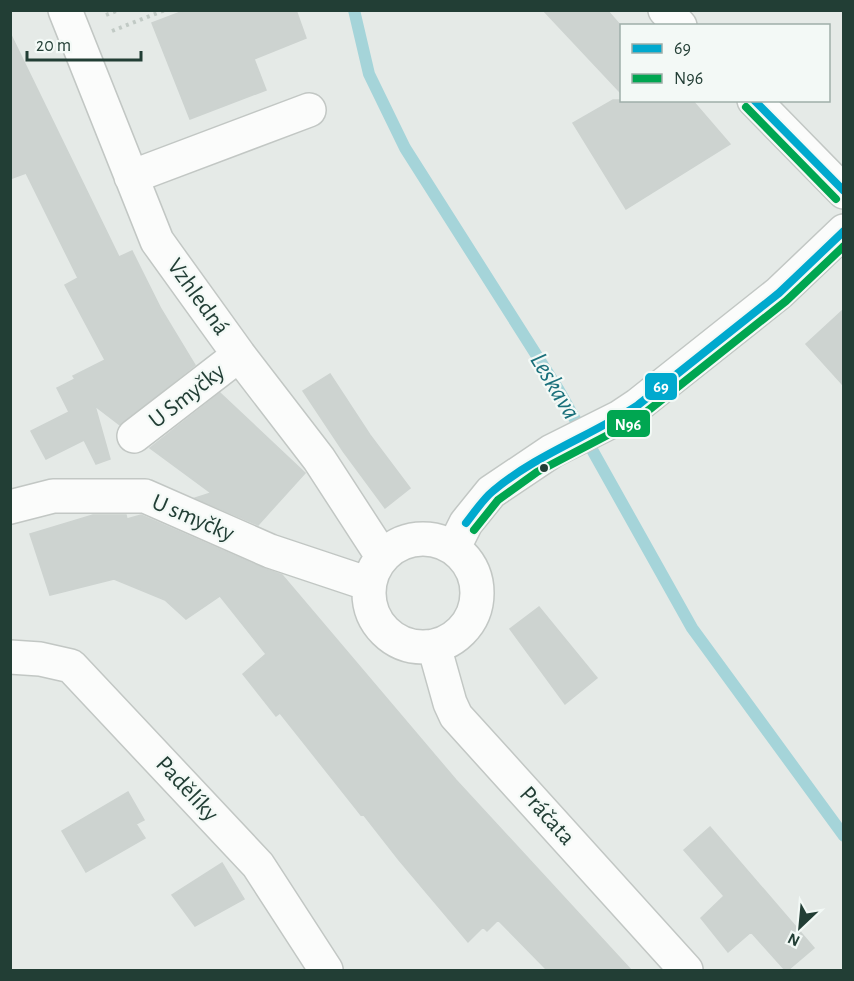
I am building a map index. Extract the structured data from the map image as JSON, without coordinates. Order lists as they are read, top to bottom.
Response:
{
  "streets": {
    "street": [
      "Vzhledná",
      "U Smyčky",
      "U smyčky",
      "Padělíky",
      "Práčata"
    ]
  },
  "crossings": [
    ["Vzhledná", "U Smyčky"],
    ["Vzhledná", "U smyčky"],
    ["Vzhledná", "Práčata"],
    ["U smyčky", "Práčata"]
  ],
  "water": ["Leskava"],
  "lines": ["transit line 69", "transit line N96"],
  "legend": ["69", "N96"],
  "scale_bar": "20 m",
  "north": "bottom left"
}
